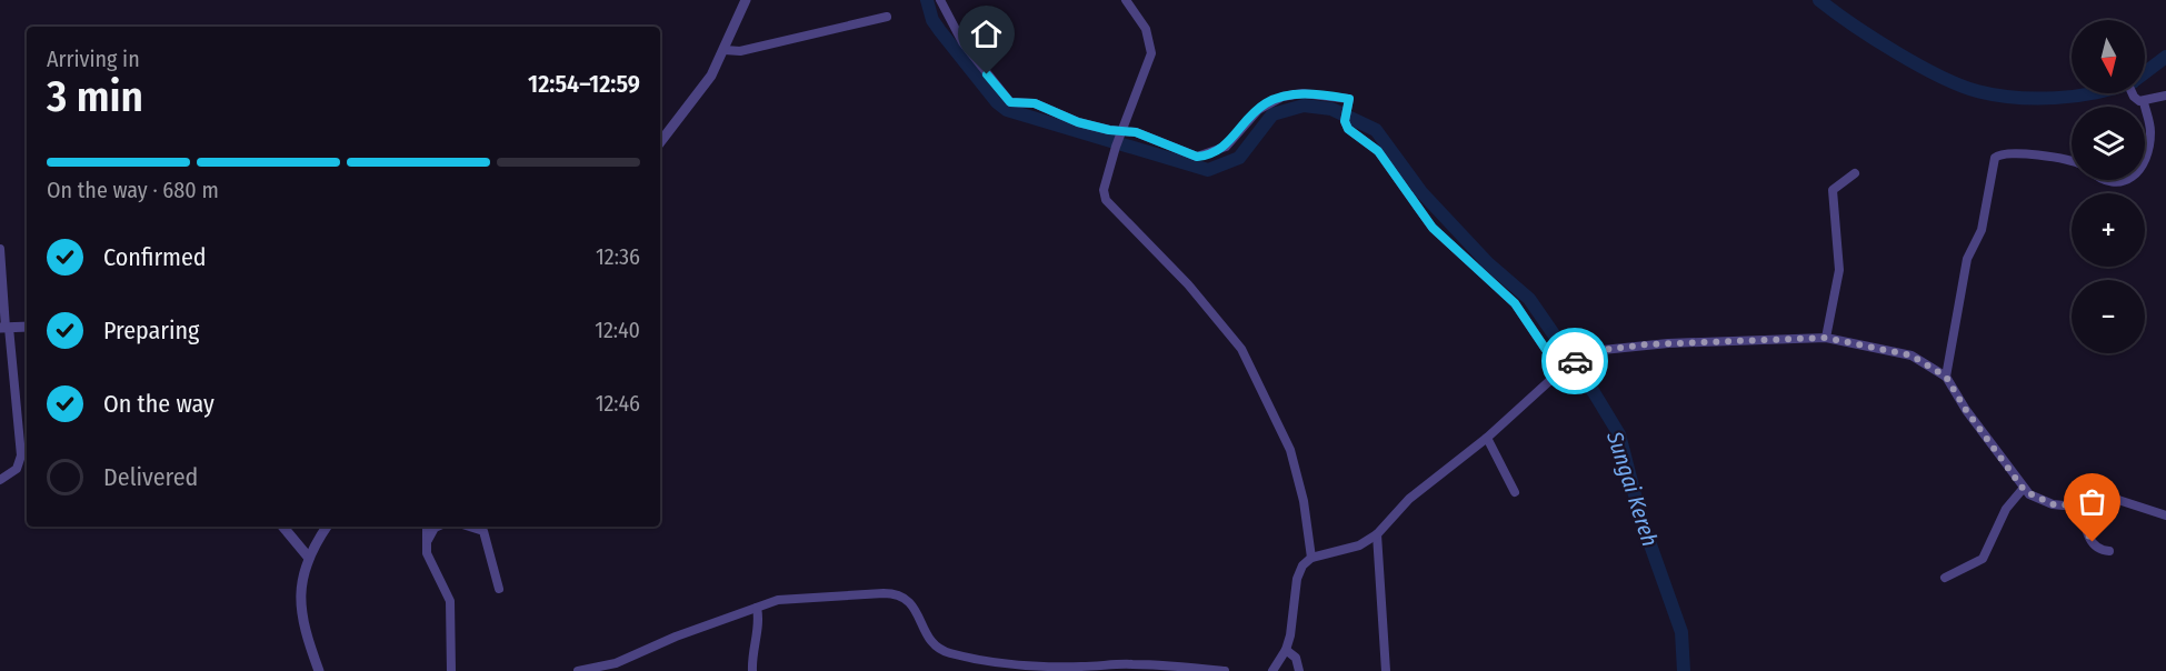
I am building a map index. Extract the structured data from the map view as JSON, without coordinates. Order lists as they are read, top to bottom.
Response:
{
  "water": ["Sungai Kereh"],
  "north": "bottom",
  "page": {
    "map_buttons": ["+", "−"],
    "heading": ["3 min", "Arriving in", "12:54–12:59"],
    "bar": "On the way · 680 m",
    "list": [
      ["Confirmed", "12:36"],
      ["Preparing", "12:40"],
      ["On the way", "12:46"],
      "Delivered"
    ]
  }
}
